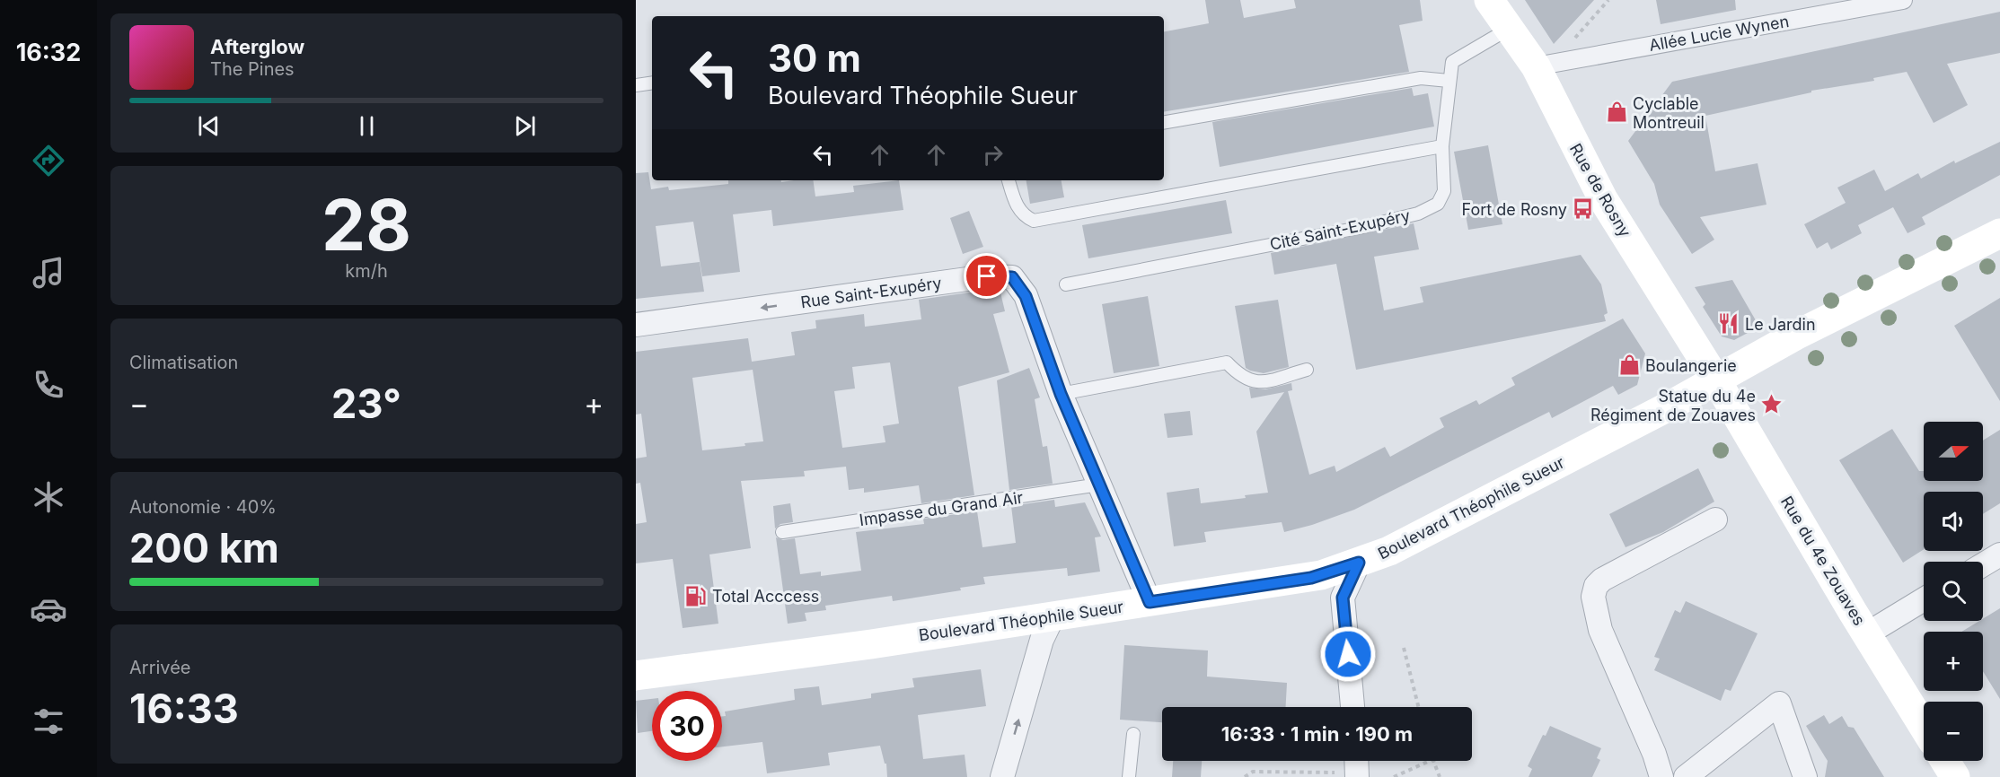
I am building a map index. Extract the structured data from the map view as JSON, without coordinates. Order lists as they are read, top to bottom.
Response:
{
  "streets": {
    "main road": ["Rue de Rosny", "Boulevard Théophile Sueur", "Rue du 4e Zouaves"],
    "street": ["Allée Lucie Wynen", "Rue Saint-Exupéry"],
    "lane": ["Cité Saint-Exupéry", "Impasse du Grand Air"]
  },
  "crossings": [
    ["Allée Lucie Wynen", "Rue de Rosny"],
    ["Rue de Rosny", "Cité Saint-Exupéry"],
    ["Rue de Rosny", "Boulevard Théophile Sueur"],
    ["Rue de Rosny", "Rue du 4e Zouaves"],
    ["Rue Saint-Exupéry", "Boulevard Théophile Sueur"],
    ["Rue Saint-Exupéry", "Impasse du Grand Air"],
    ["Boulevard Théophile Sueur", "Rue du 4e Zouaves"]
  ],
  "one_way": ["Rue Saint-Exupéry"],
  "places": {
    "shop": ["Cyclable Montreuil", "Boulangerie"],
    "bus stop": ["Fort de Rosny"],
    "restaurant": ["Le Jardin"],
    "place": ["Statue du 4e Régiment de Zouaves"],
    "fuel station": ["Total Acccess"]
  },
  "north": "right",
  "page": {
    "tabs": "16:32",
    "turn": ["30 m", "Boulevard Théophile Sueur"],
    "song": ["Afterglow", "The Pines"],
    "tile": [
      ["28", "km/h"],
      "Climatisation",
      ["Autonomie · 40%", "200 km"],
      ["Arrivée", "16:33"]
    ],
    "heat": ["−", "23°", "+"],
    "map_buttons": ["+", "−"],
    "limit": "30",
    "trip": "16:33 · 1 min · 190 m"
  }
}
